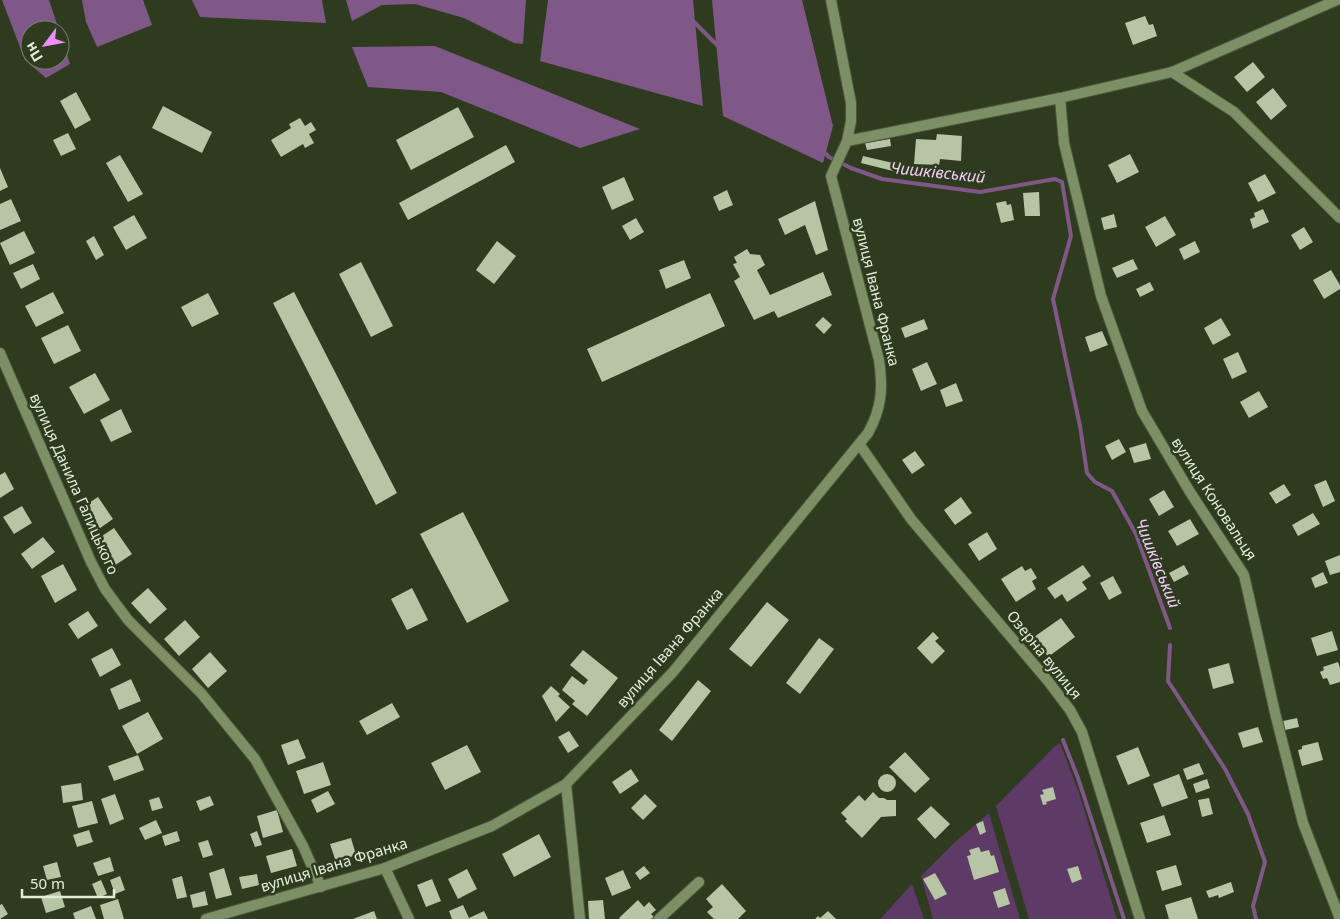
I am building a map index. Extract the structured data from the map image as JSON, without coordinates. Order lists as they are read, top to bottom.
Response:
{
  "streets": {
    "street": [
      "вулиця Івана Франка",
      "вулиця Данила Галицького",
      "вулиця Коновальця",
      "Озерна вулиця"
    ]
  },
  "crossings": [
    ["вулиця Івана Франка", "вулиця Данила Галицького"],
    ["вулиця Івана Франка", "Озерна вулиця"]
  ],
  "water": ["Чишківський"],
  "scale_bar": "50 m",
  "north": "bottom left"
}
